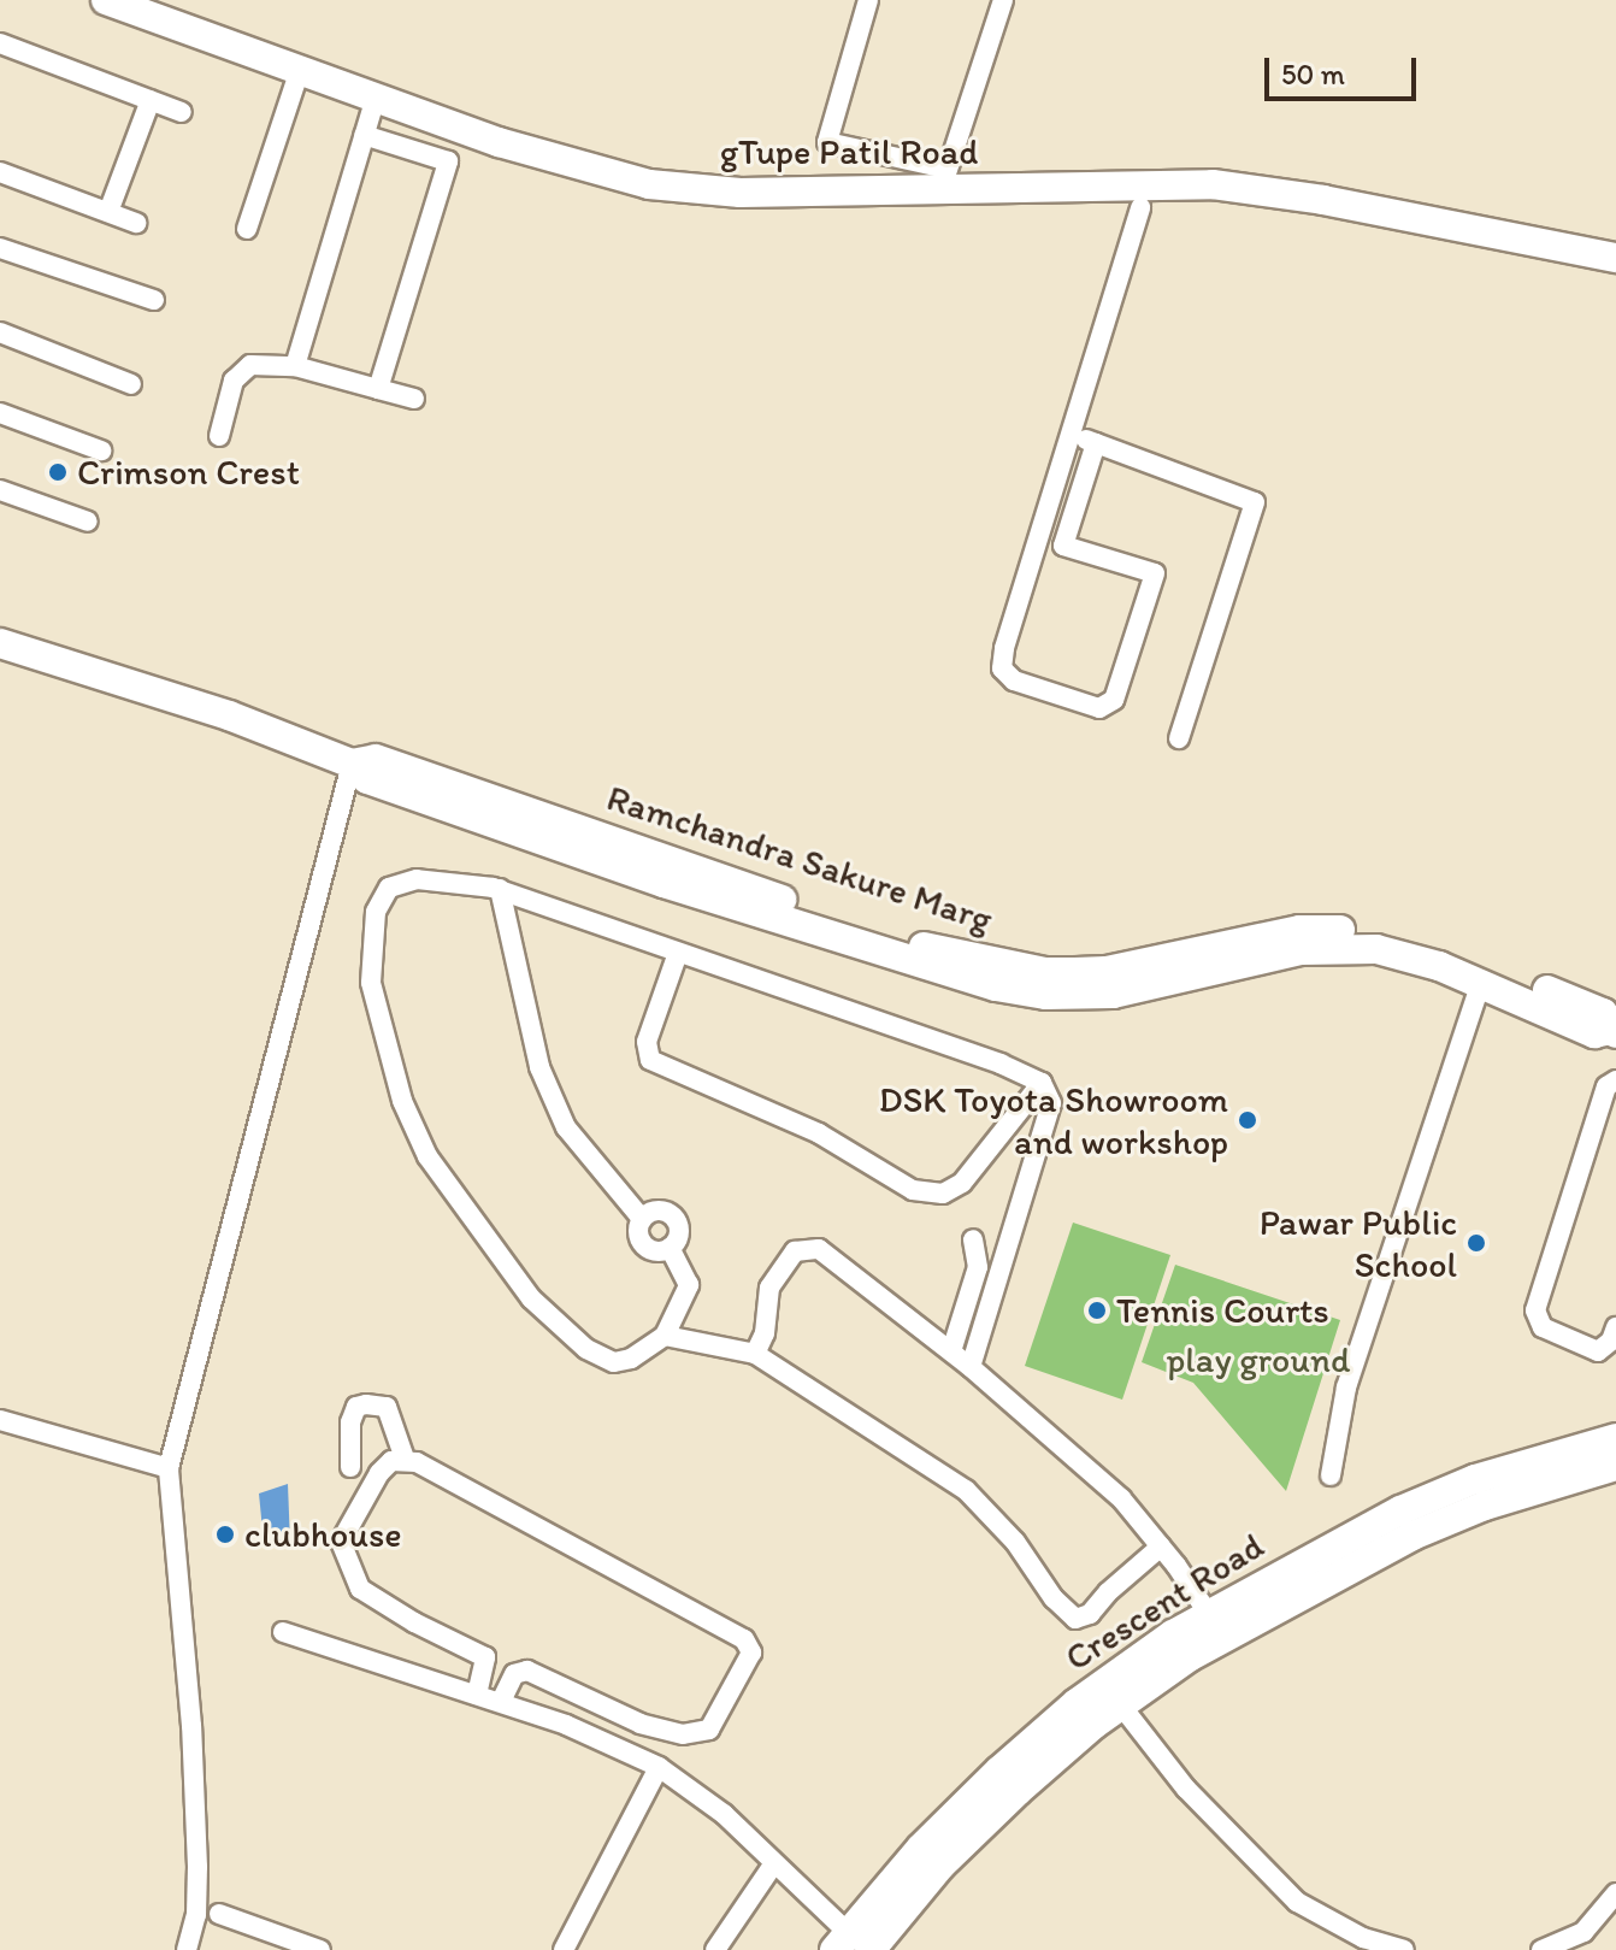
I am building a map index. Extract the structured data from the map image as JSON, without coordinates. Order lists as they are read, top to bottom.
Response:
{
  "streets": {
    "street": ["gTupe Patil Road", "Ramchandra Sakure Marg", "Crescent Road"]
  },
  "parks": ["play ground"],
  "places": [
    "Crimson Crest",
    "DSK Toyota Showroom and workshop",
    "Pawar Public School",
    "Tennis Courts",
    "clubhouse"
  ],
  "scale_bar": "50 m"
}
